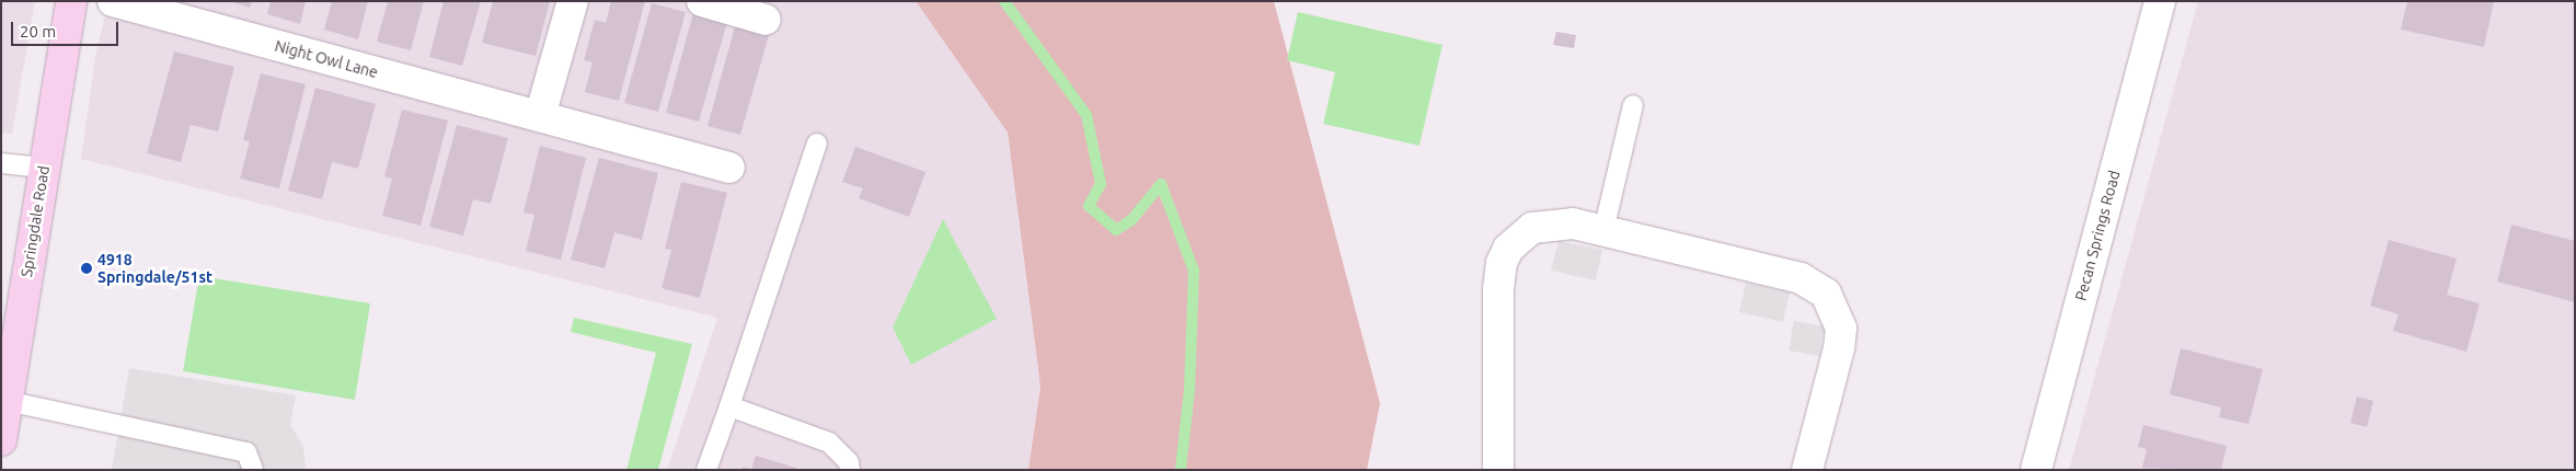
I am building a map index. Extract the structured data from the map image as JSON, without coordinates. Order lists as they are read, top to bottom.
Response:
{
  "streets": {
    "main road": ["Springdale Road"],
    "street": ["Night Owl Lane", "Pecan Springs Road"]
  },
  "places": ["4918 Springdale/51st"],
  "scale_bar": "20 m"
}
